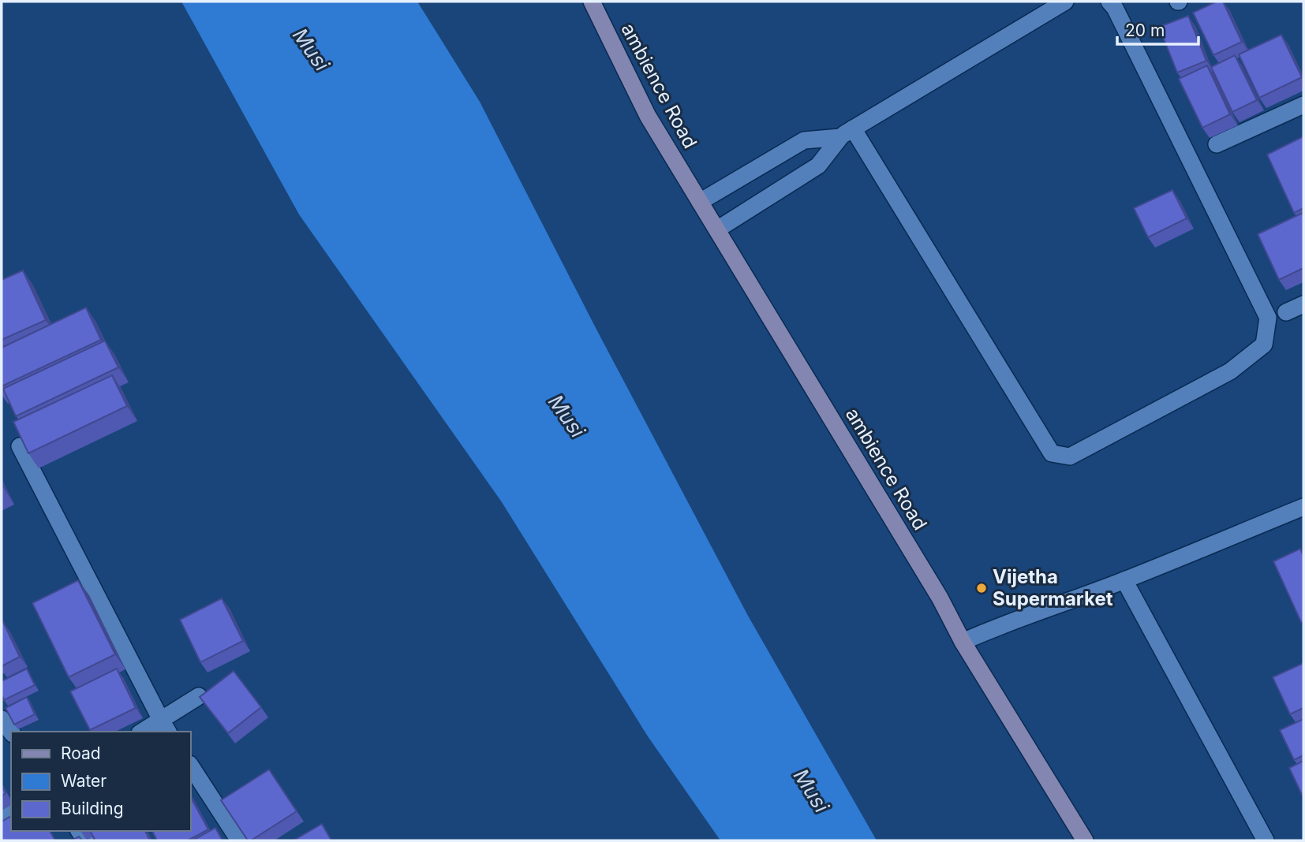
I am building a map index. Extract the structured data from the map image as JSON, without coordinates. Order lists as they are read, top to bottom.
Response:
{
  "streets": {
    "street": ["ambience Road"]
  },
  "water": ["Musi"],
  "places": ["Vijetha Supermarket"],
  "legend": ["Road", "Water", "Building"],
  "scale_bar": "20 m"
}
